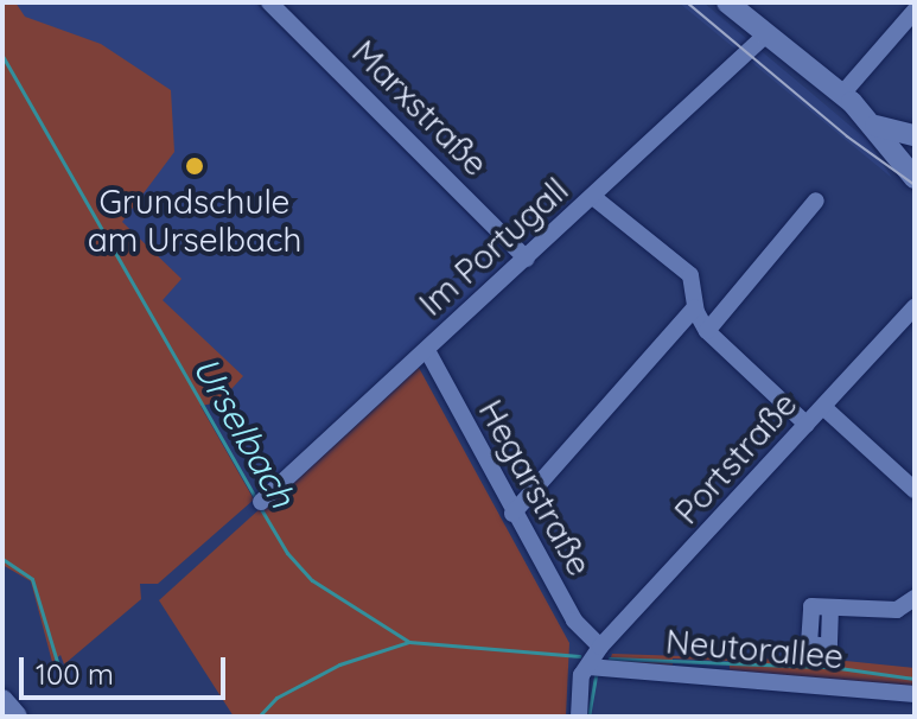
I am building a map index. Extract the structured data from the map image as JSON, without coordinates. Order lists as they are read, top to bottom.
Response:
{
  "streets": {
    "street": [
      "Marxstraße",
      "Im Portugall",
      "Portstraße",
      "Hegarstraße",
      "Neutorallee"
    ]
  },
  "crossings": [
    ["Marxstraße", "Im Portugall"],
    ["Im Portugall", "Hegarstraße"],
    ["Portstraße", "Hegarstraße"],
    ["Portstraße", "Neutorallee"]
  ],
  "water": ["Urselbach"],
  "places": ["Grundschule am Urselbach"],
  "scale_bar": "100 m"
}
